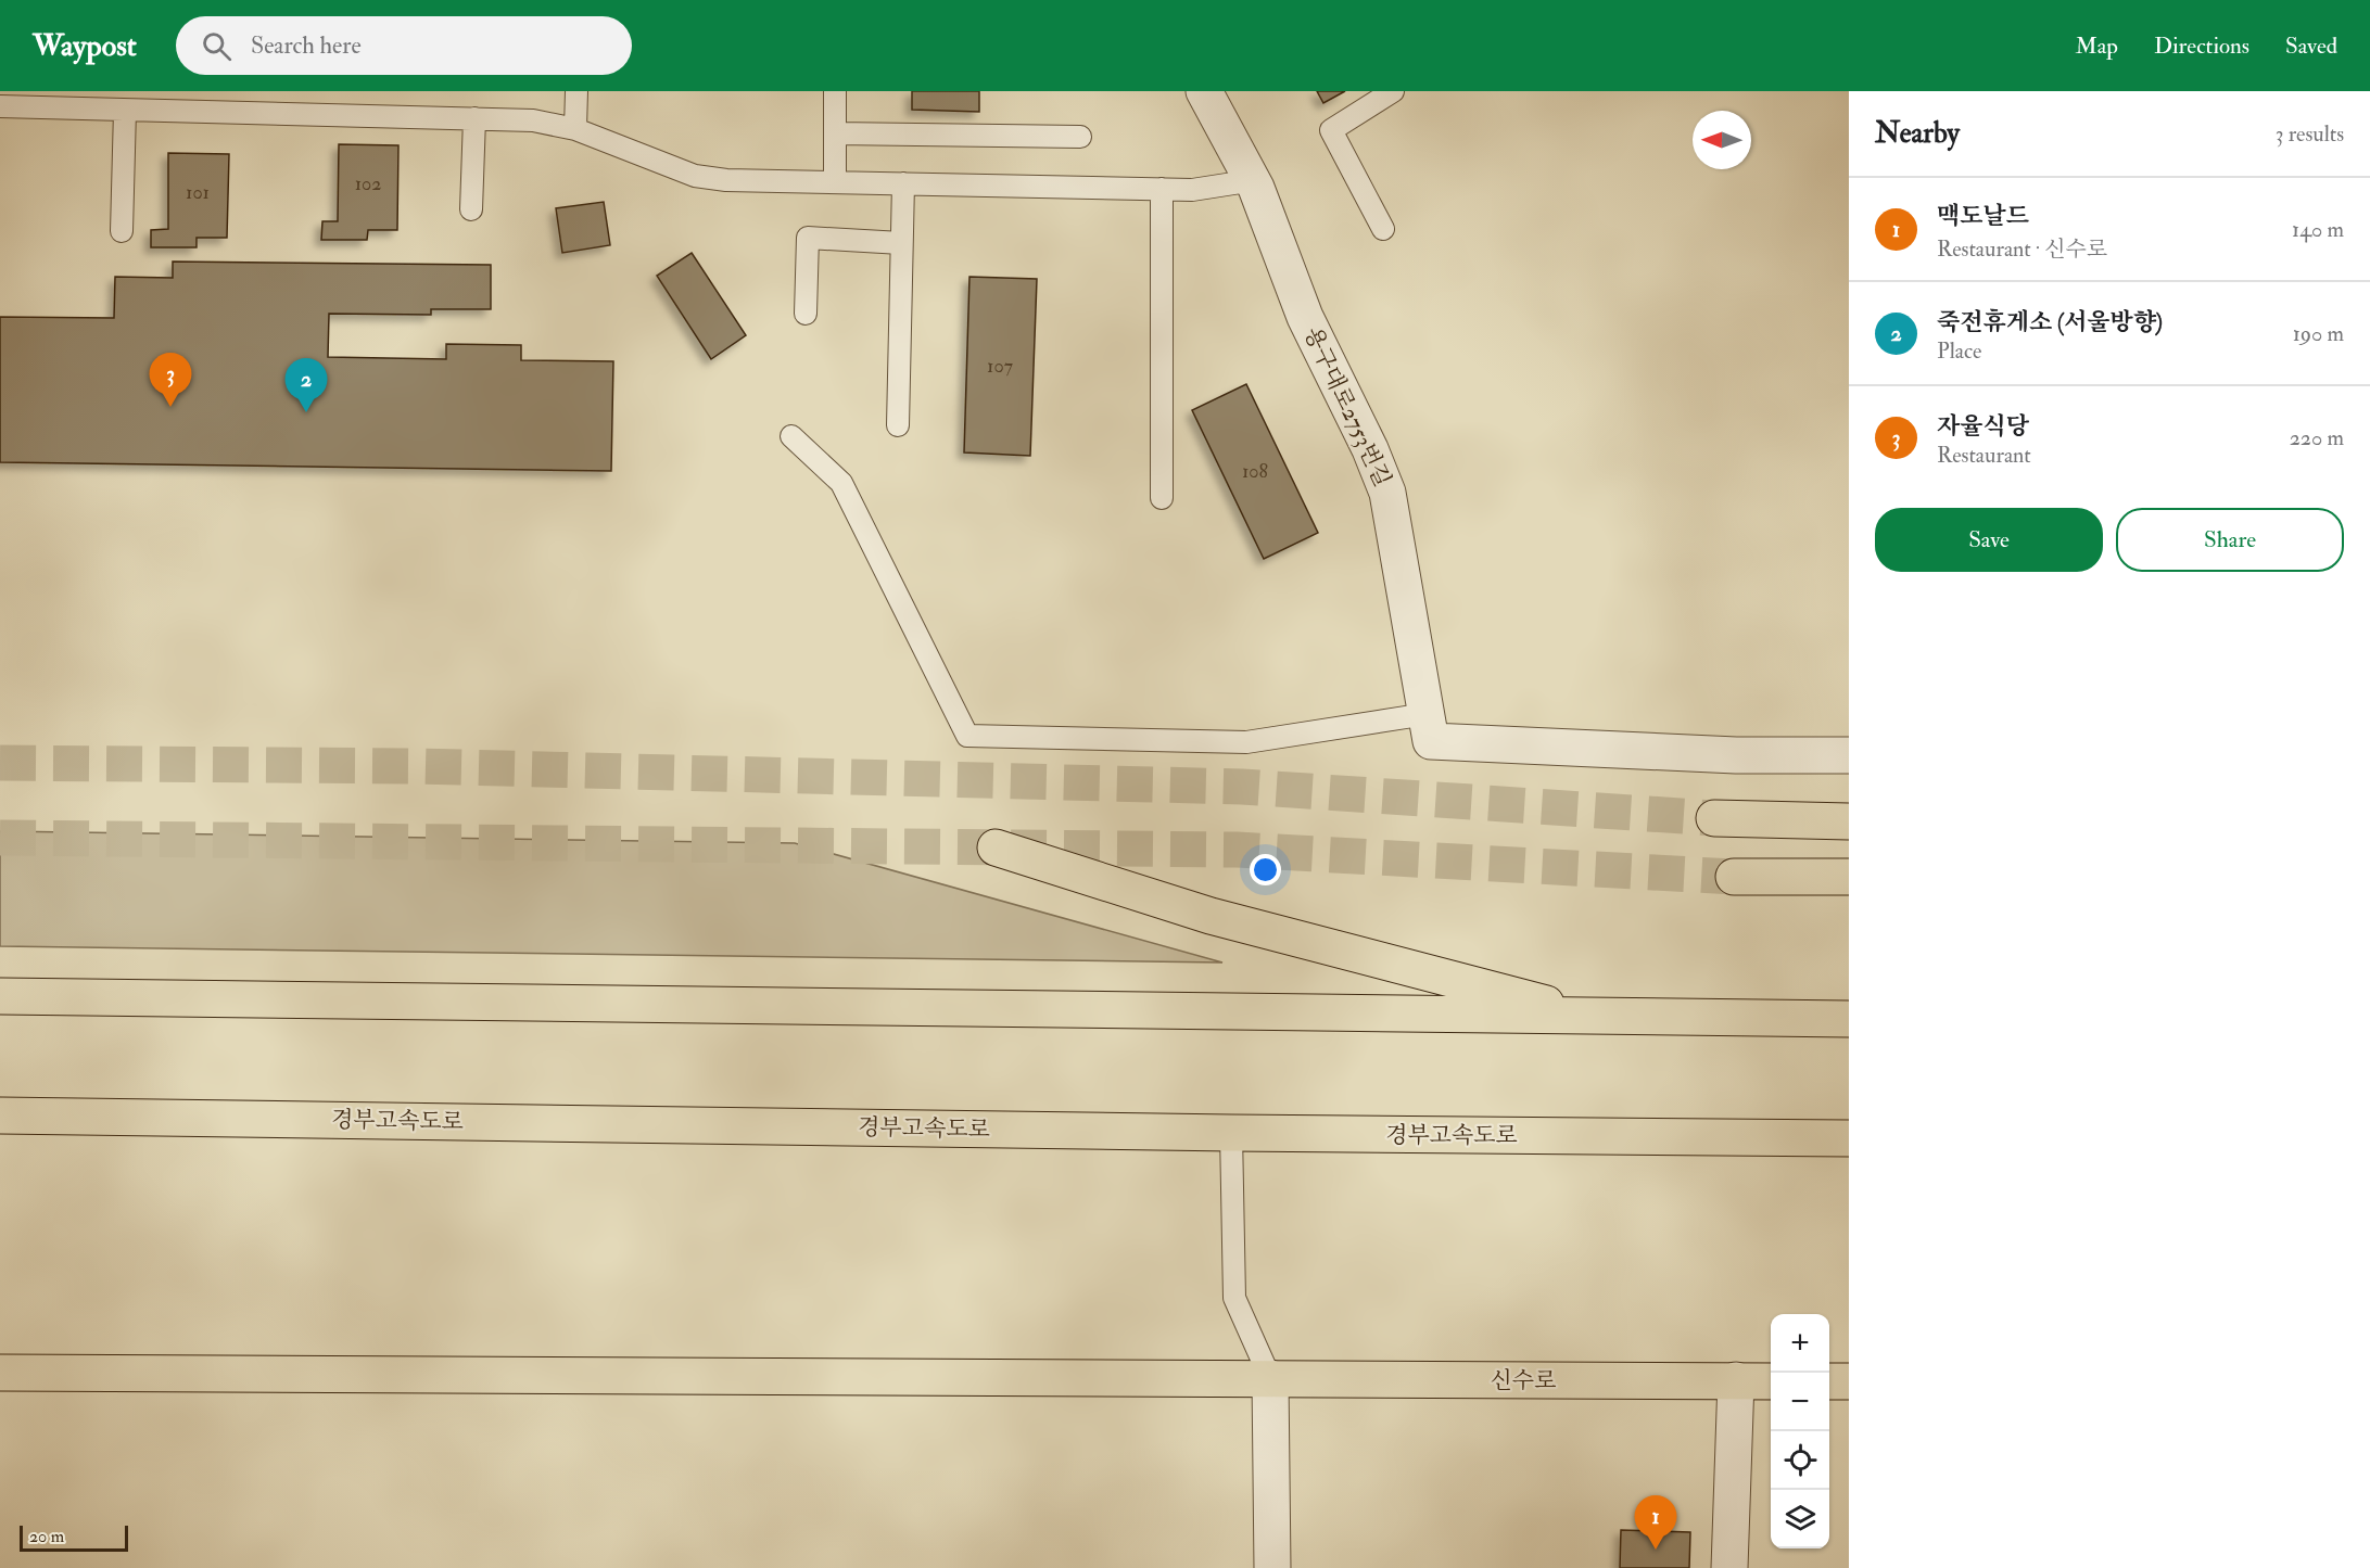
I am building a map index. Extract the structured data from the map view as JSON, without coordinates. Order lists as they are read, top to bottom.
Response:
{
  "streets": {
    "main road": ["경부고속도로", "신수로"],
    "street": ["용구대로2753번길"]
  },
  "house_numbers": [
    "102",
    "101",
    "107",
    "108"
  ],
  "scale_bar": "20 m",
  "north": "left",
  "page": {
    "header": "Waypost",
    "search": "Search here",
    "nav": ["Map", "Directions", "Saved"],
    "heading": ["Nearby", "3 results"],
    "list": [
      {
        "mark": "1",
        "name": "맥도날드",
        "note": "Restaurant · 신수로",
        "value": "140 m"
      },
      {
        "mark": "2",
        "name": "죽전휴게소 (서울방향)",
        "note": "Place",
        "value": "190 m"
      },
      {
        "mark": "3",
        "name": "자율식당",
        "note": "Restaurant",
        "value": "220 m"
      }
    ],
    "pins": ["3", "2", "1"],
    "buttons": ["Save", "Share"],
    "map_buttons": ["+", "−"],
    "scale": "20 m"
  }
}
